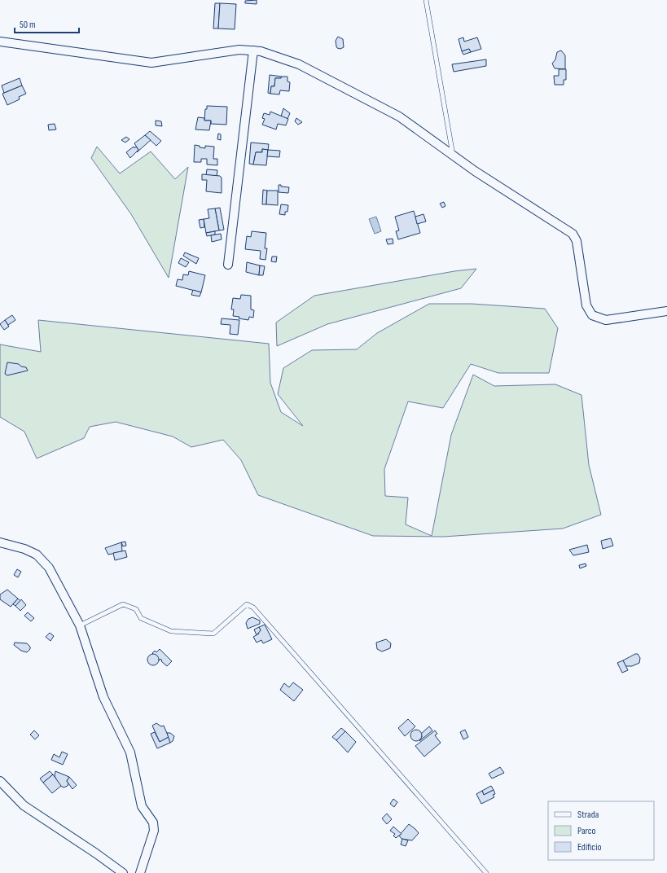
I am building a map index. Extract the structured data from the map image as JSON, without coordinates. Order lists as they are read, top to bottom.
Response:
{
  "legend": ["Strada", "Parco", "Edificio"],
  "scale_bar": "50 m"
}
